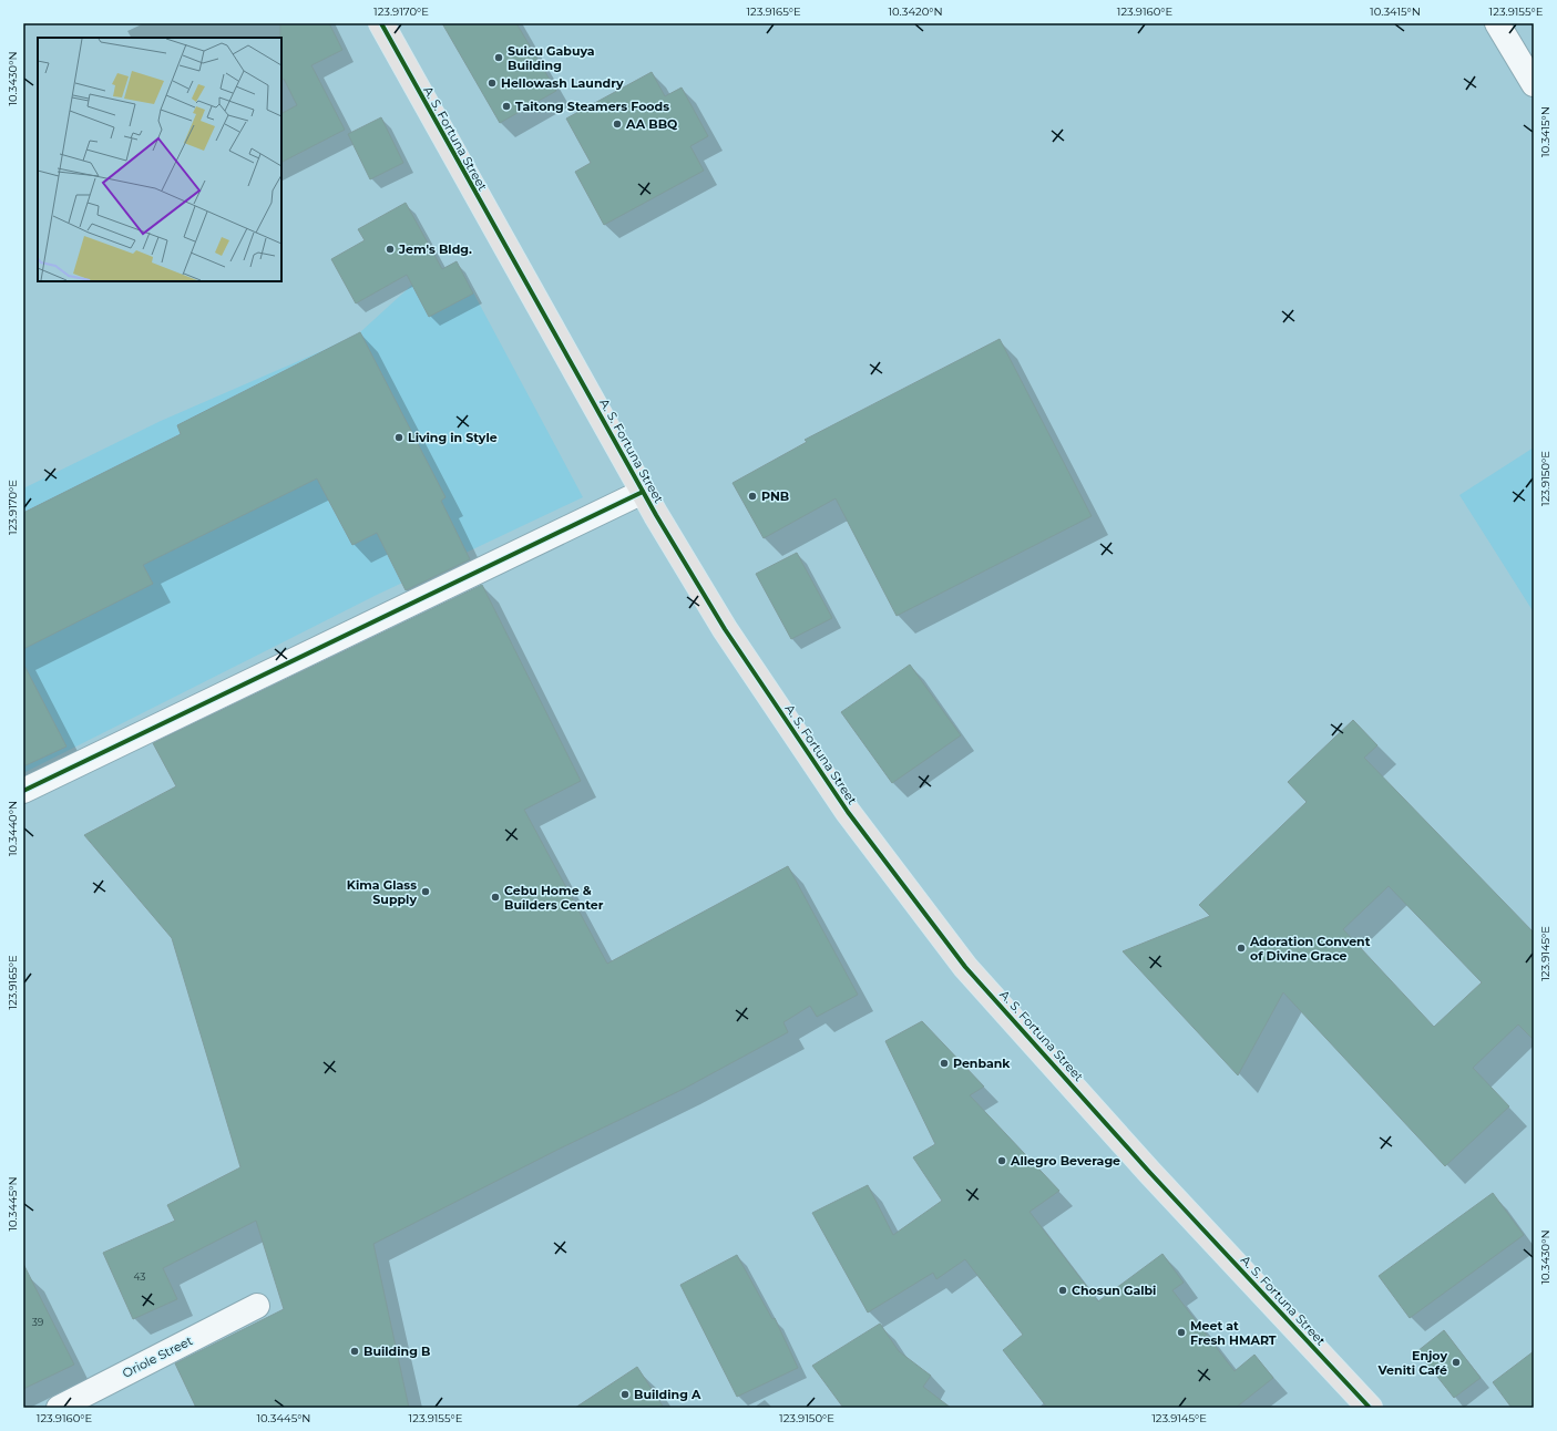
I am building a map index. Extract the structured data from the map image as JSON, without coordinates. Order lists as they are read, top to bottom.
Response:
{
  "streets": {
    "main road": ["A. S. Fortuna Street"],
    "street": ["Oriole Street"]
  },
  "places": [
    "Suicu Gabuya Building",
    "Hellowash Laundry",
    "Taitong Steamers Foods",
    "AA BBQ",
    "Jem's Bldg.",
    "Living in Style",
    "PNB",
    "Kima Glass Supply",
    "Cebu Home & Builders Center",
    "Adoration Convent of Divine Grace",
    "Penbank",
    "Allegro Beverage",
    "Chosun Galbi",
    "Meet at Fresh HMART",
    "Building B",
    "Enjoy Veniti Café",
    "Building A"
  ],
  "house_numbers": ["43", "39"],
  "coordinates": [
    "123.9170°E",
    "123.9165°E",
    "10.3420°N",
    "123.9160°E",
    "10.3415°N",
    "123.9155°E",
    "10.3430°N",
    "123.9150°E",
    "10.3440°N",
    "123.9145°E",
    "10.3445°N"
  ]
}
